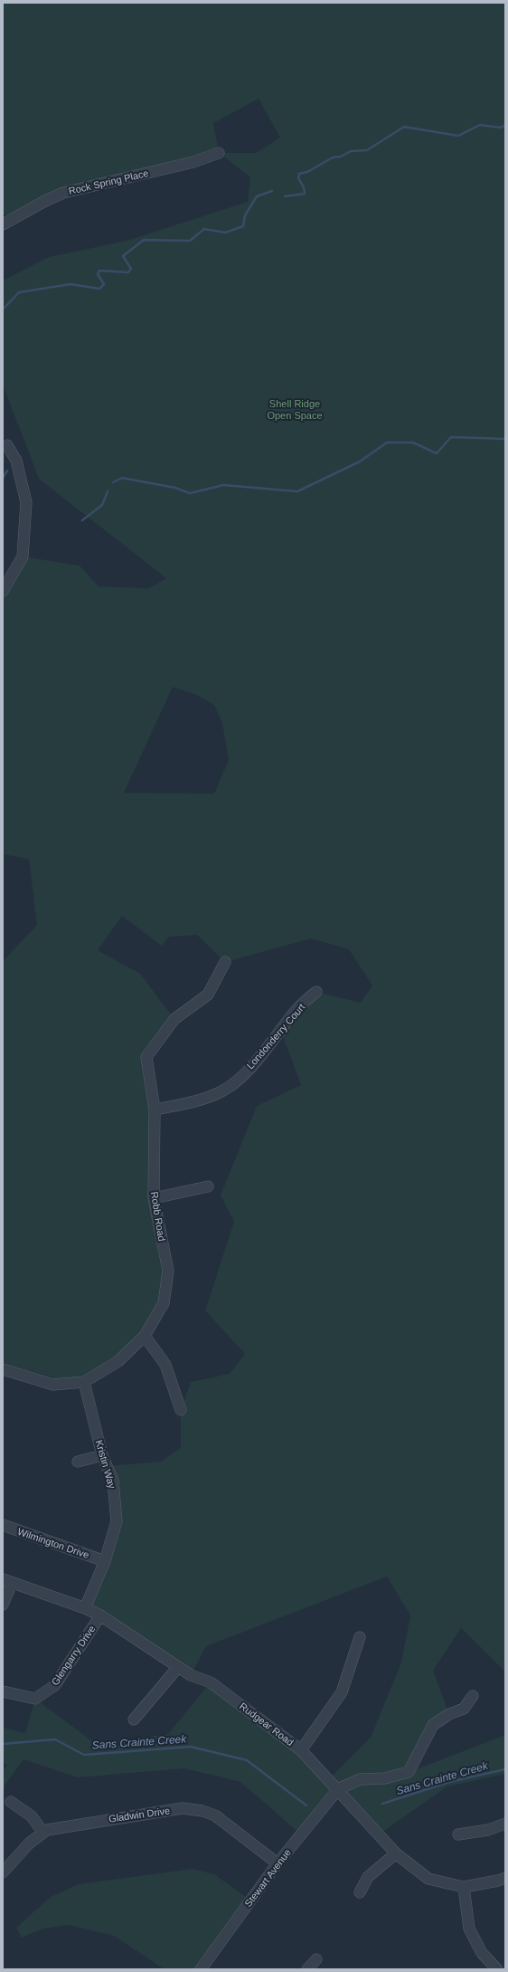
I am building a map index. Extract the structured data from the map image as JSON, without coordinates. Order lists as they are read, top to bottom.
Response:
{
  "streets": {
    "street": [
      "Rock Spring Place",
      "Londonderry Court",
      "Robb Road",
      "Kristin Way",
      "Wilmington Drive",
      "Glengarry Drive",
      "Rudgear Road",
      "Gladwin Drive",
      "Stewart Avenue"
    ]
  },
  "crossings": [
    ["Londonderry Court", "Robb Road"],
    ["Robb Road", "Kristin Way"],
    ["Kristin Way", "Wilmington Drive"],
    ["Kristin Way", "Rudgear Road"],
    ["Glengarry Drive", "Rudgear Road"],
    ["Rudgear Road", "Stewart Avenue"],
    ["Gladwin Drive", "Stewart Avenue"]
  ],
  "water": ["Sans Crainte Creek"],
  "parks": ["Shell Ridge Open Space"]
}
